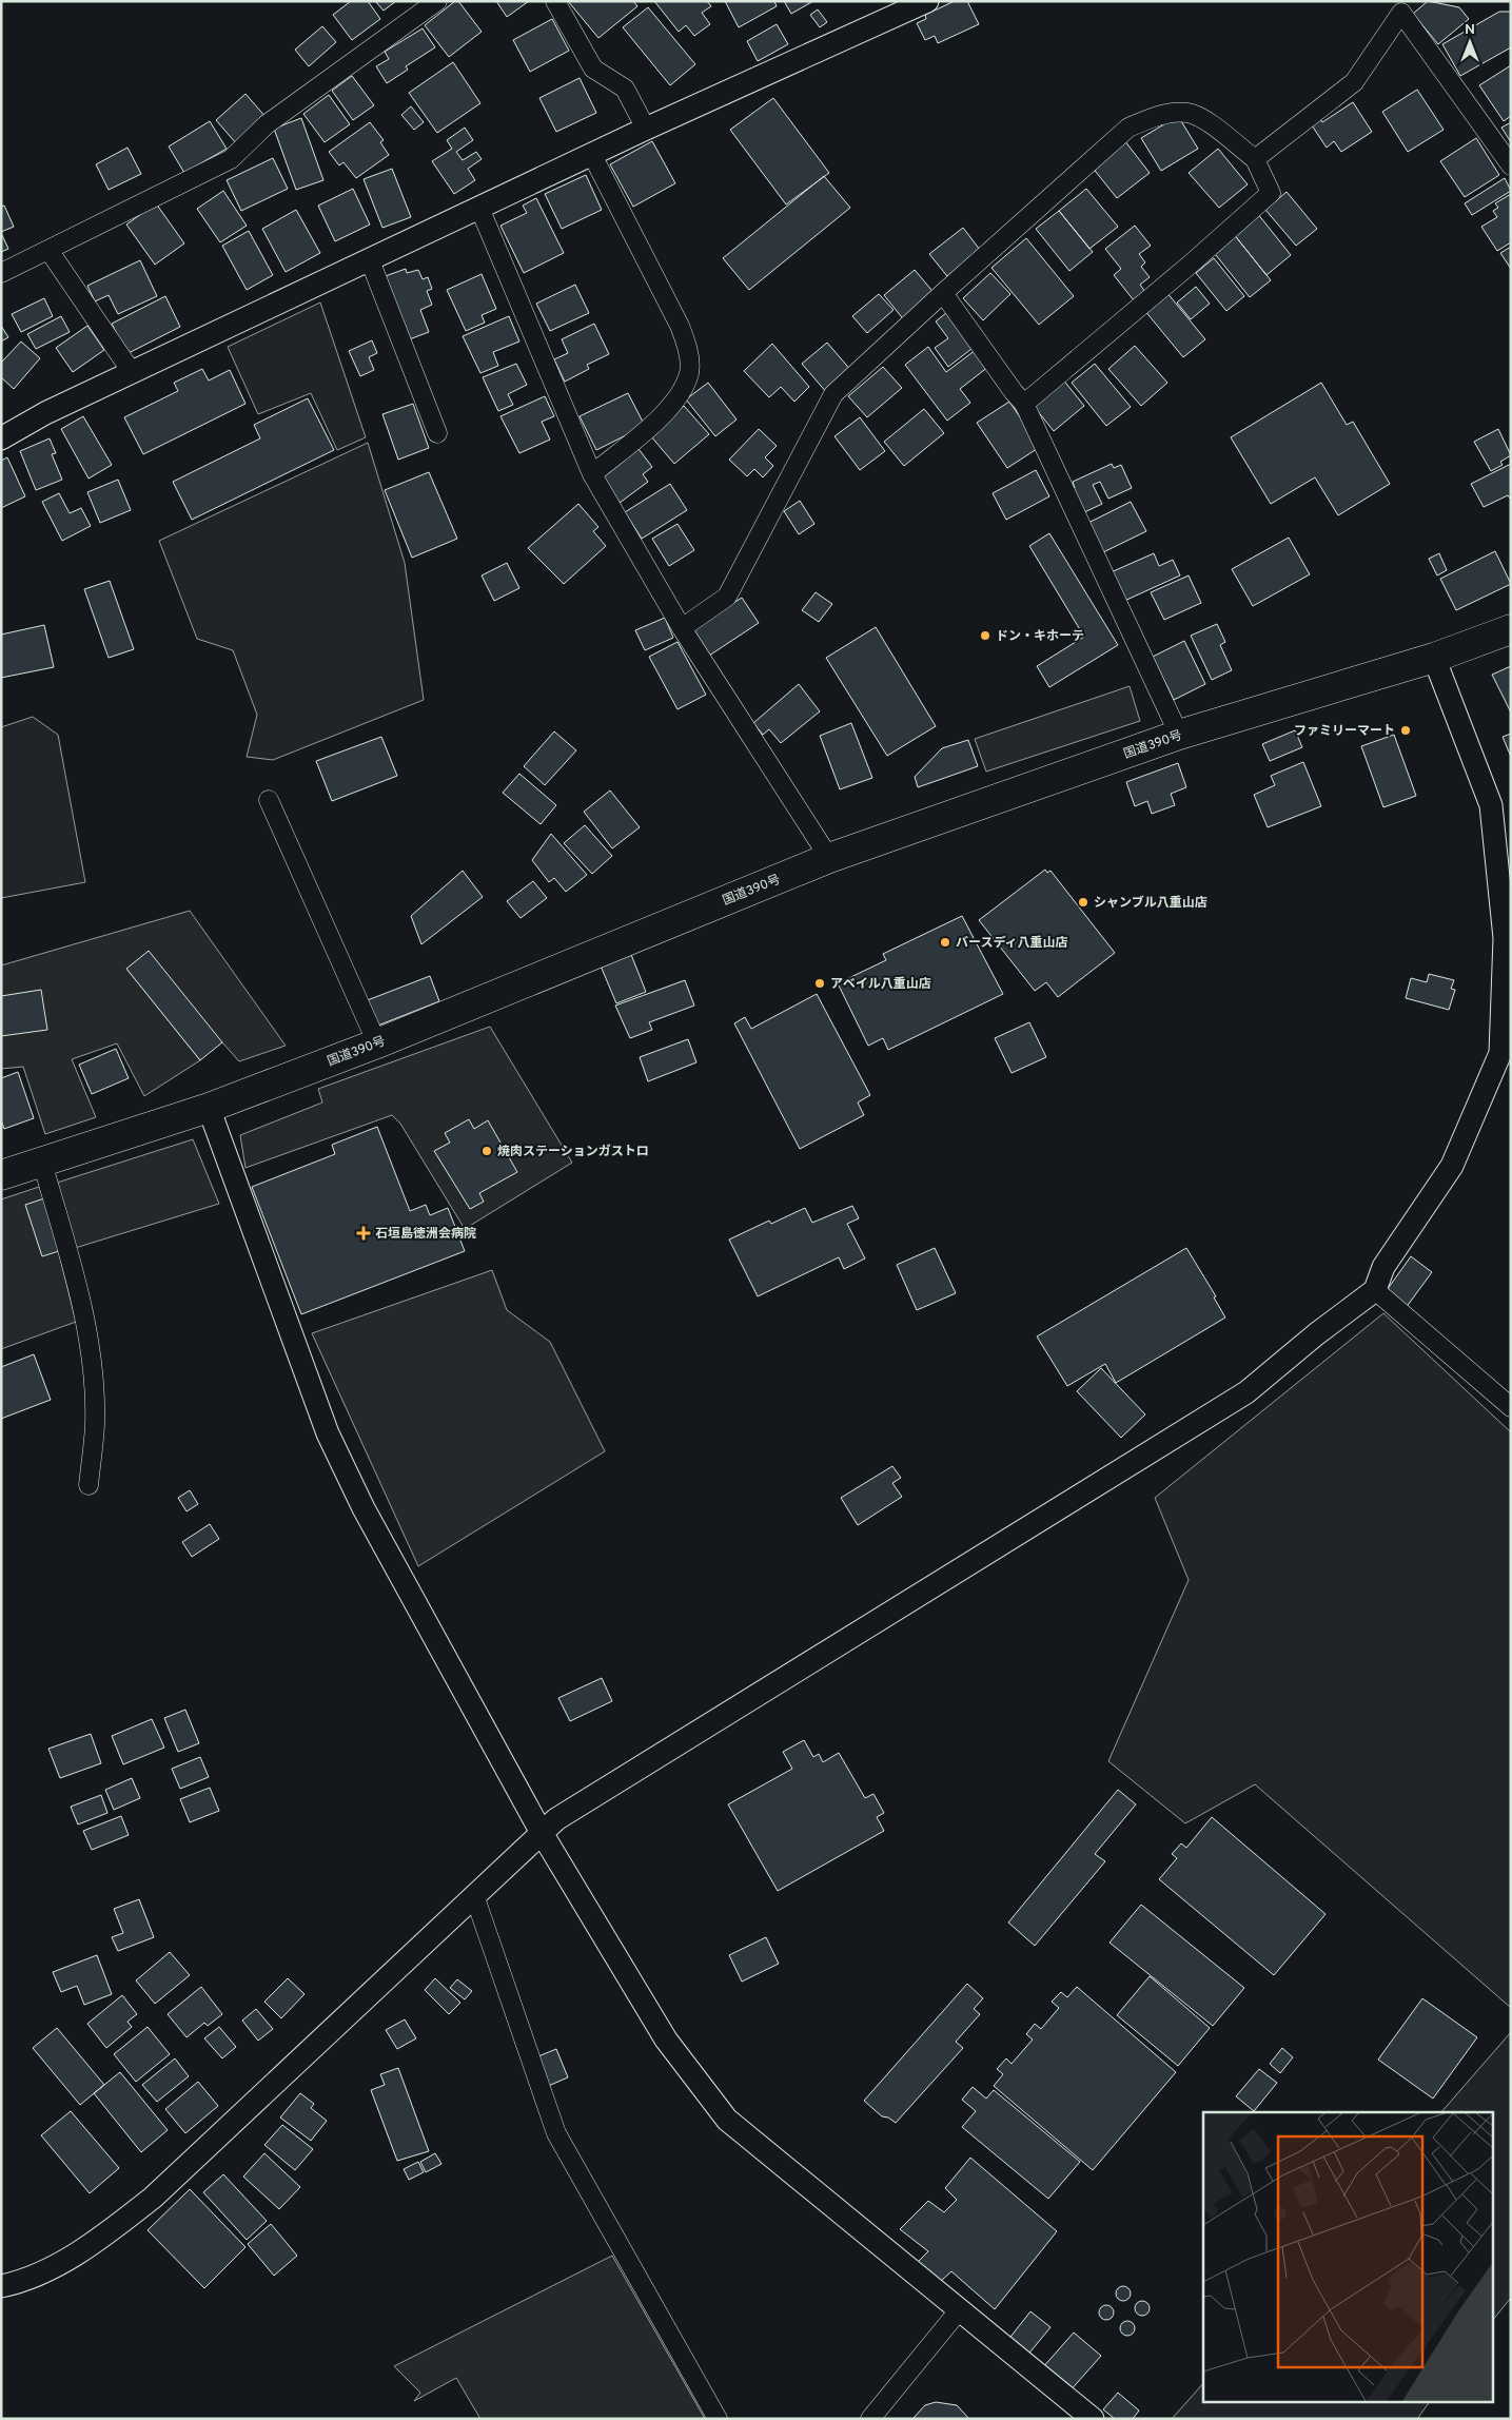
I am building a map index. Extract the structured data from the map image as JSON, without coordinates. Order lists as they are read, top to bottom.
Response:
{
  "streets": {
    "highway": ["国道390号"]
  },
  "places": {
    "other": [
      "ドン・キホーテ",
      "ファミリーマート",
      "シャンブル八重山店",
      "バースディ八重山店",
      "アベイル八重山店",
      "焼肉ステーションガストロ"
    ],
    "health": ["石垣島徳洲会病院"]
  },
  "north": "top"
}
